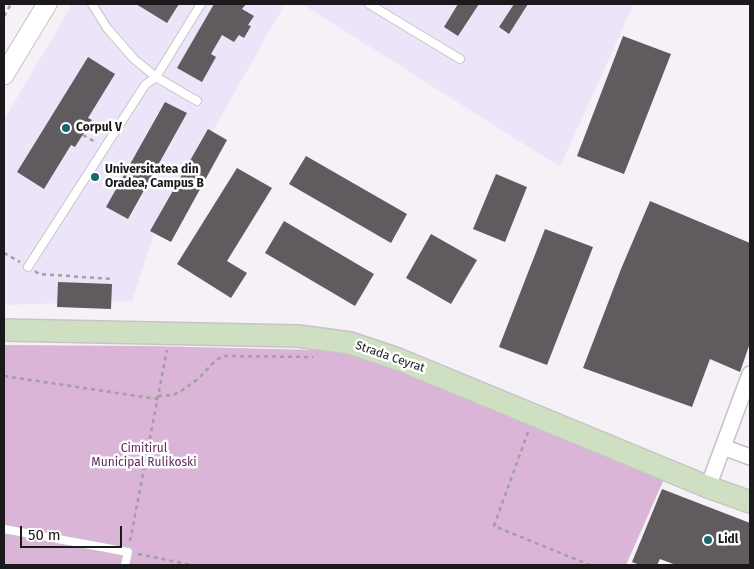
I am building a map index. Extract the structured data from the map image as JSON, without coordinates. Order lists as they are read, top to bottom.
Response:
{
  "streets": {
    "main road": ["Strada Ceyrat"]
  },
  "parks": ["Cimitirul Municipal Rulikoski"],
  "places": ["Corpul V", "Universitatea din Oradea, Campus B", "Lidl"],
  "scale_bar": "50 m"
}
